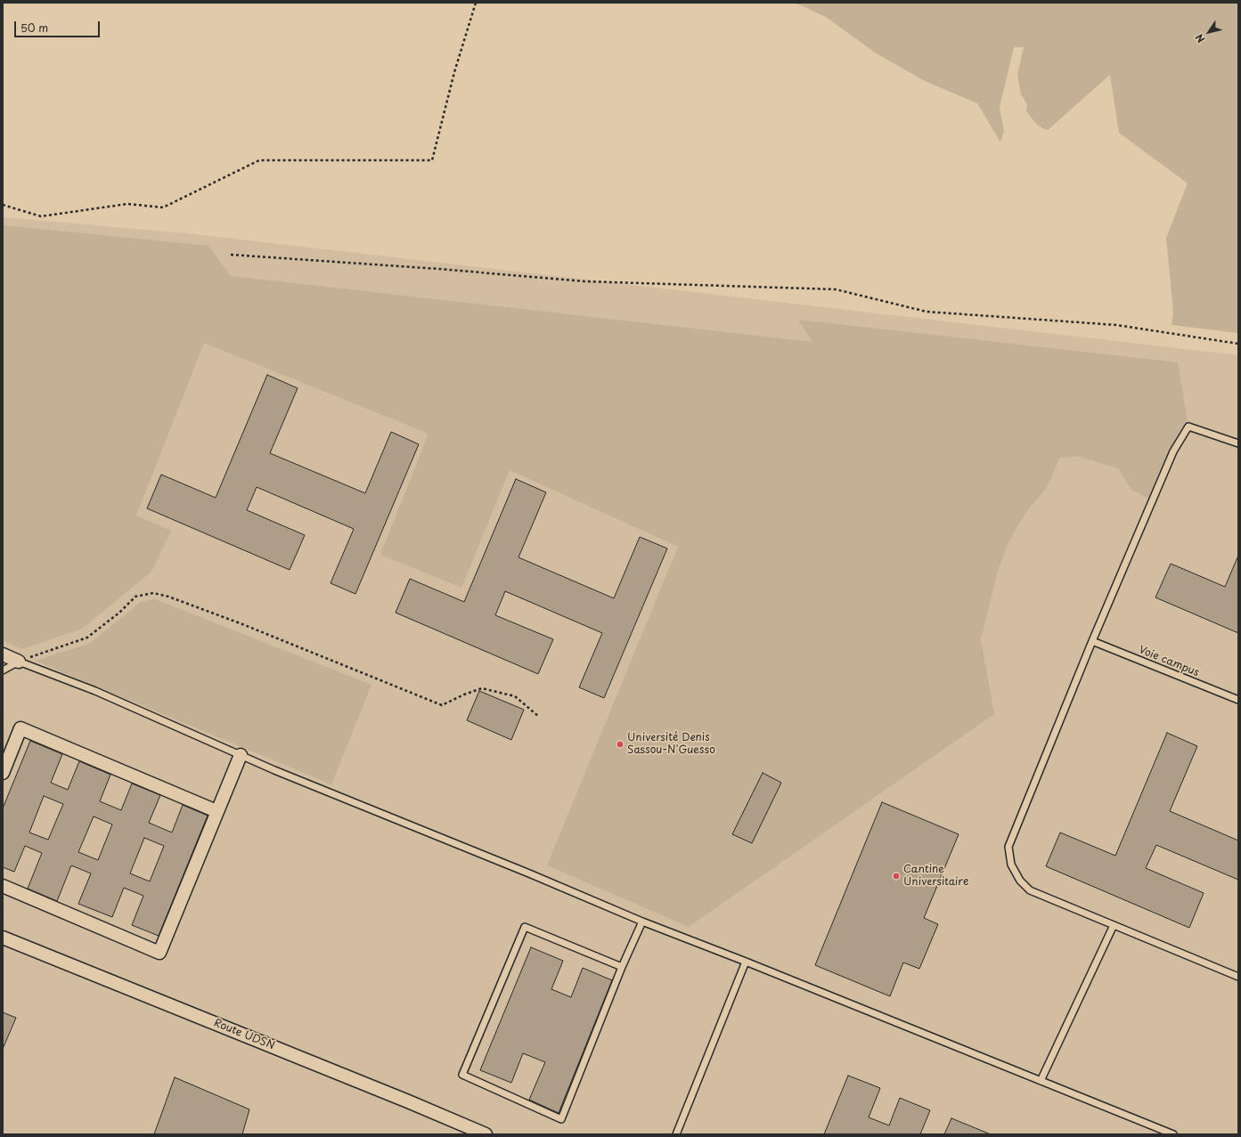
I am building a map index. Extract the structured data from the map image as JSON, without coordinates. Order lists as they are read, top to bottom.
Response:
{
  "streets": {
    "street": ["Route UDSN"],
    "lane": ["Voie campus"]
  },
  "places": ["Université Denis Sassou-N'Guesso", "Cantine Universitaire"],
  "scale_bar": "50 m",
  "north": "bottom left"
}
